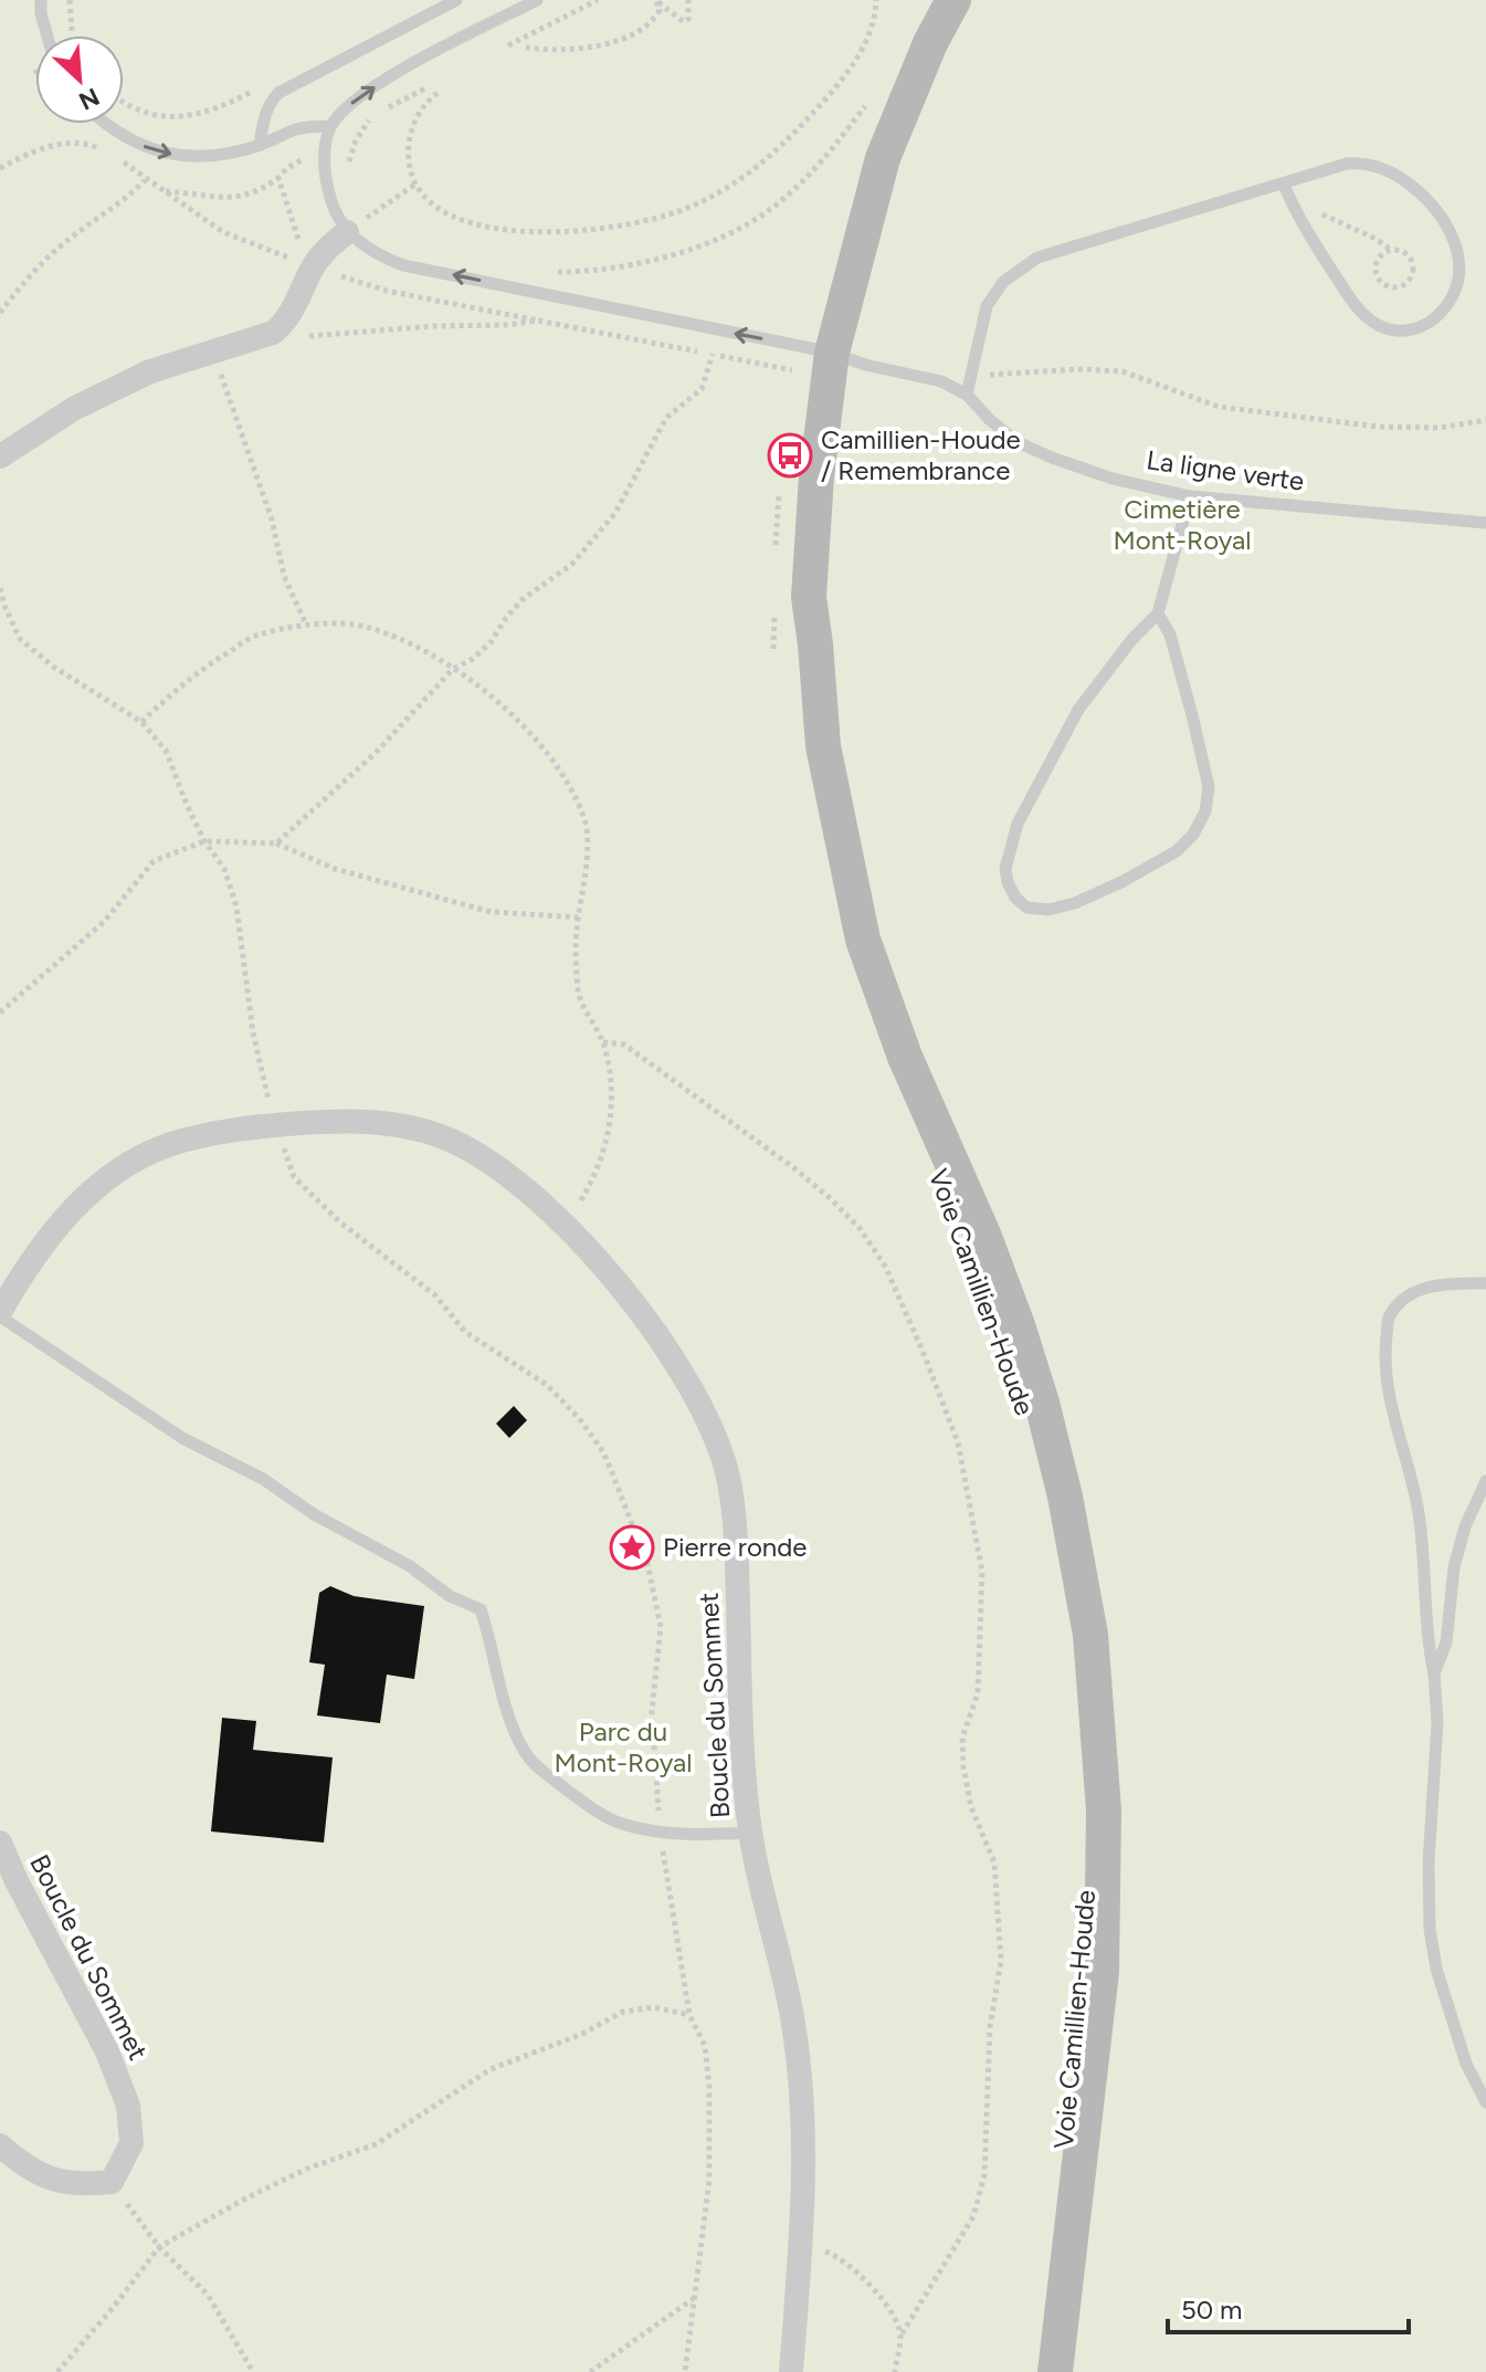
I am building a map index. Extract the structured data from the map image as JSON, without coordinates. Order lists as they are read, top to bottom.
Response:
{
  "streets": {
    "street": ["Voie Camillien-Houde", "Boucle du Sommet"],
    "lane": ["La ligne verte"]
  },
  "crossings": [
    ["La ligne verte", "Voie Camillien-Houde"]
  ],
  "one_way": ["La ligne verte"],
  "parks": ["Cimetière Mont-Royal", "Parc du Mont-Royal"],
  "places": {
    "bus stop": ["Camillien-Houde / Remembrance"],
    "place": ["Pierre ronde"]
  },
  "scale_bar": "50 m",
  "north": "bottom right"
}
